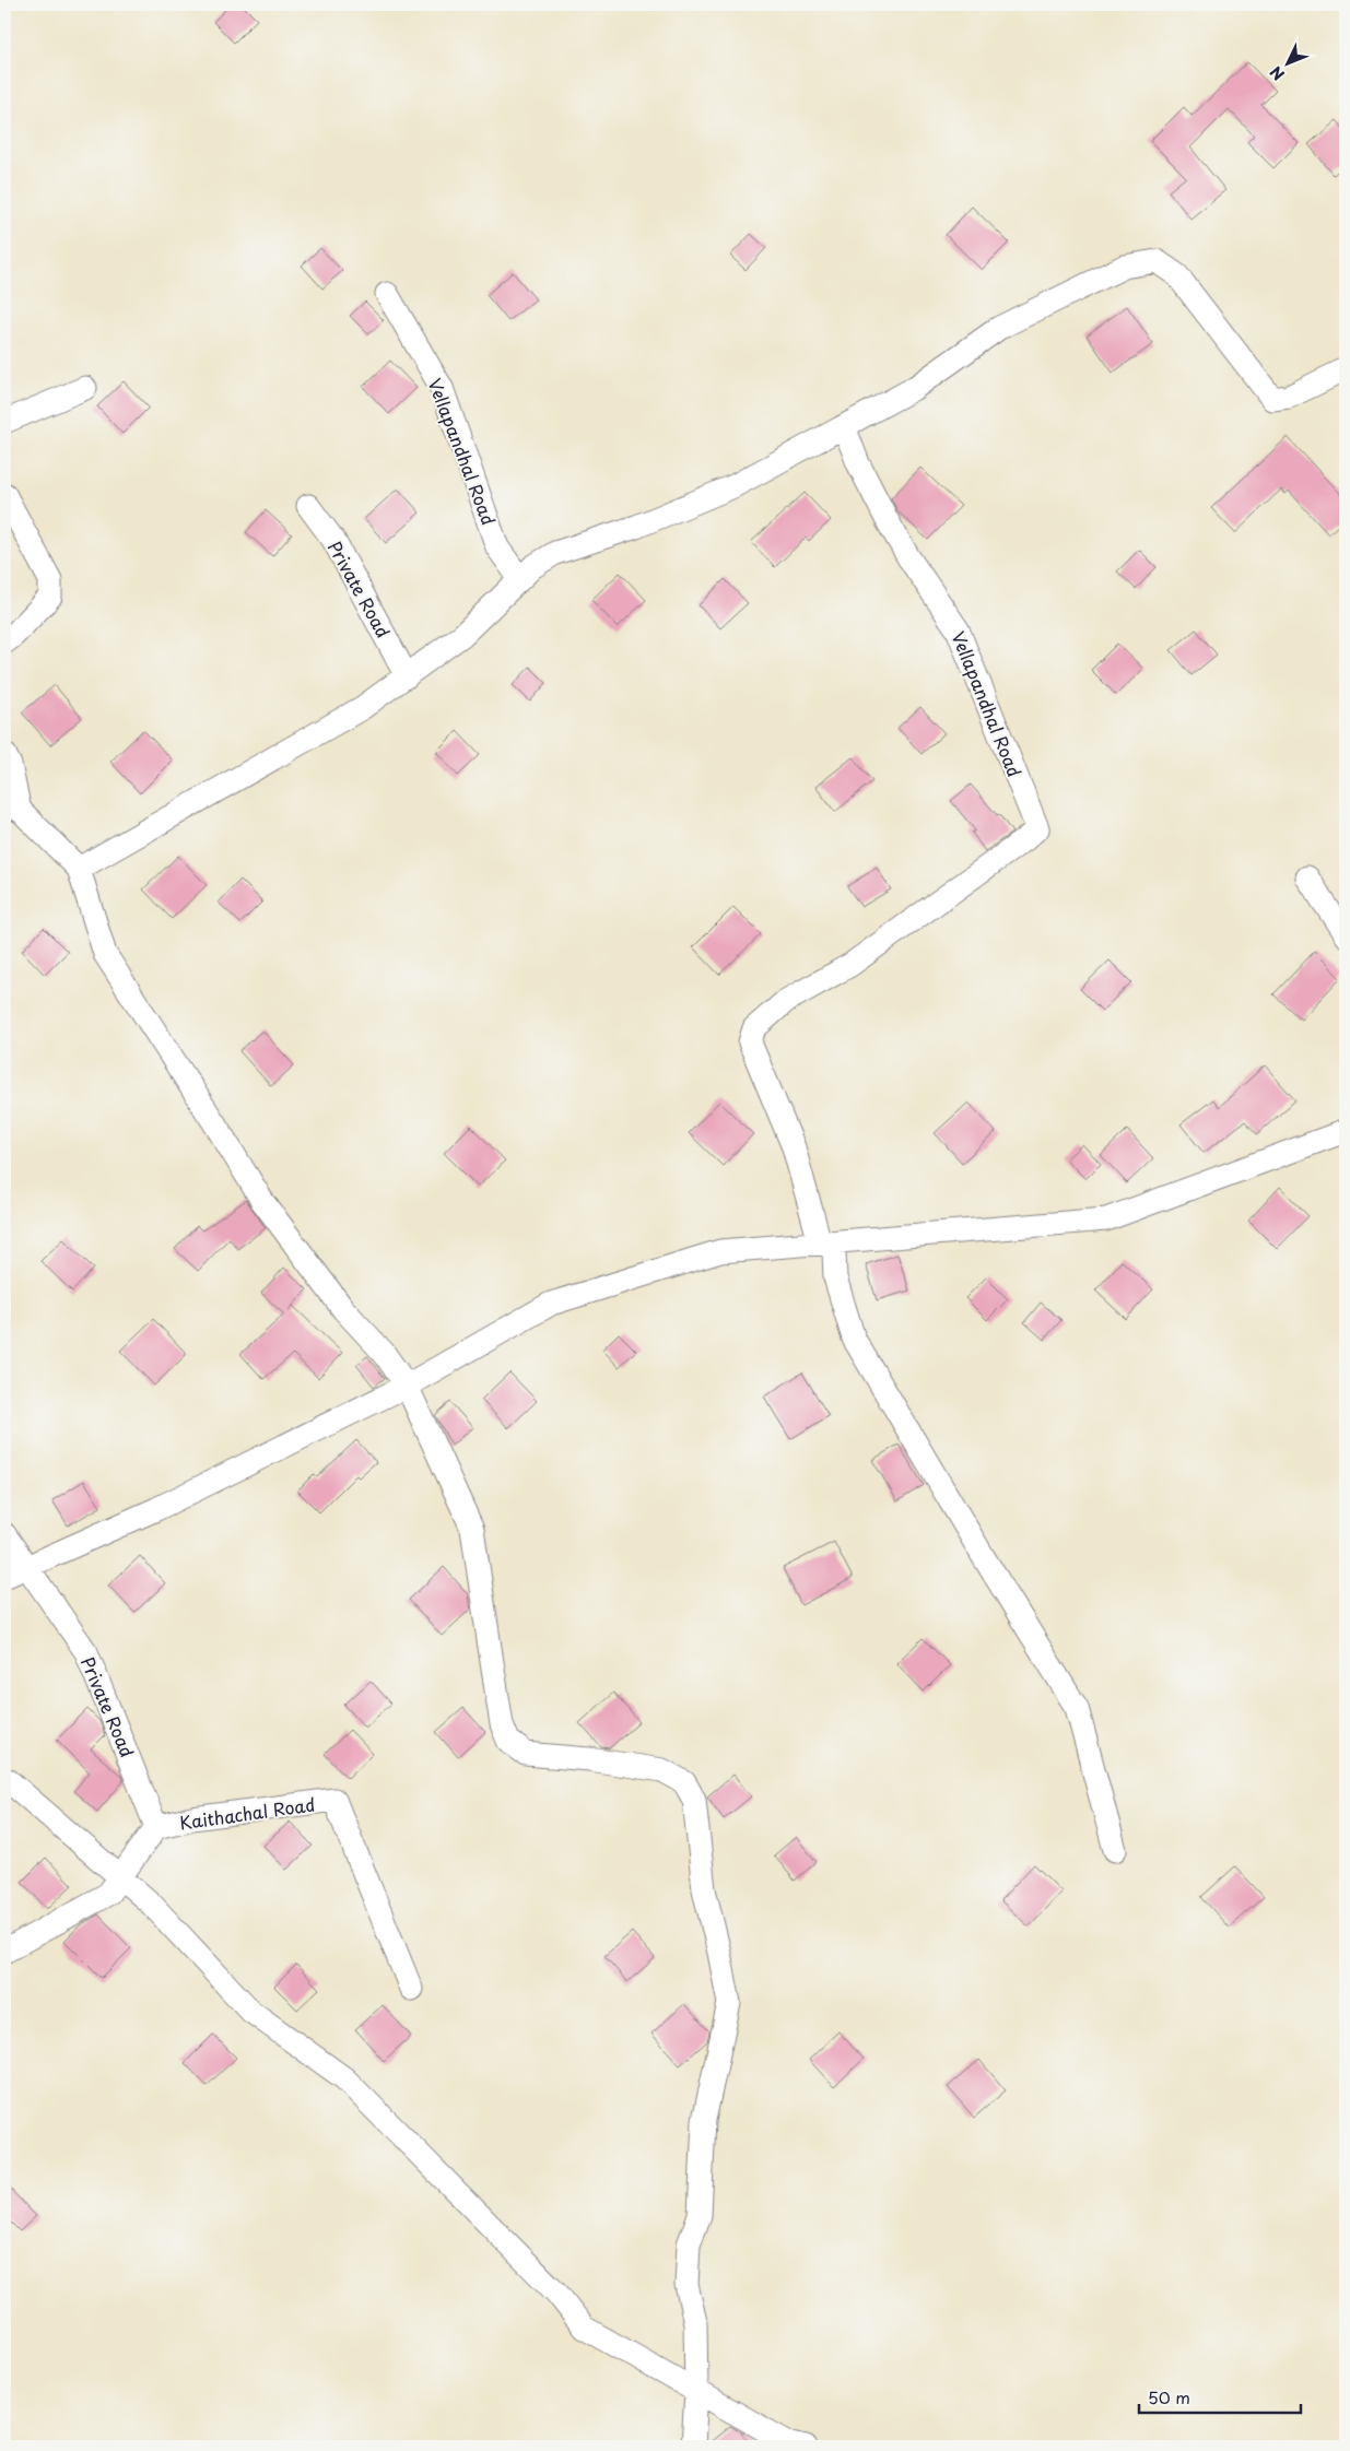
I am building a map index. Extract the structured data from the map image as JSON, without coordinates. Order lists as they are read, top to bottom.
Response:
{
  "streets": {
    "street": ["Vellapandhal Road", "Private Road", "Kaithachal Road"]
  },
  "crossings": [
    ["Private Road", "Kaithachal Road"]
  ],
  "scale_bar": "50 m",
  "north": "bottom left"
}
